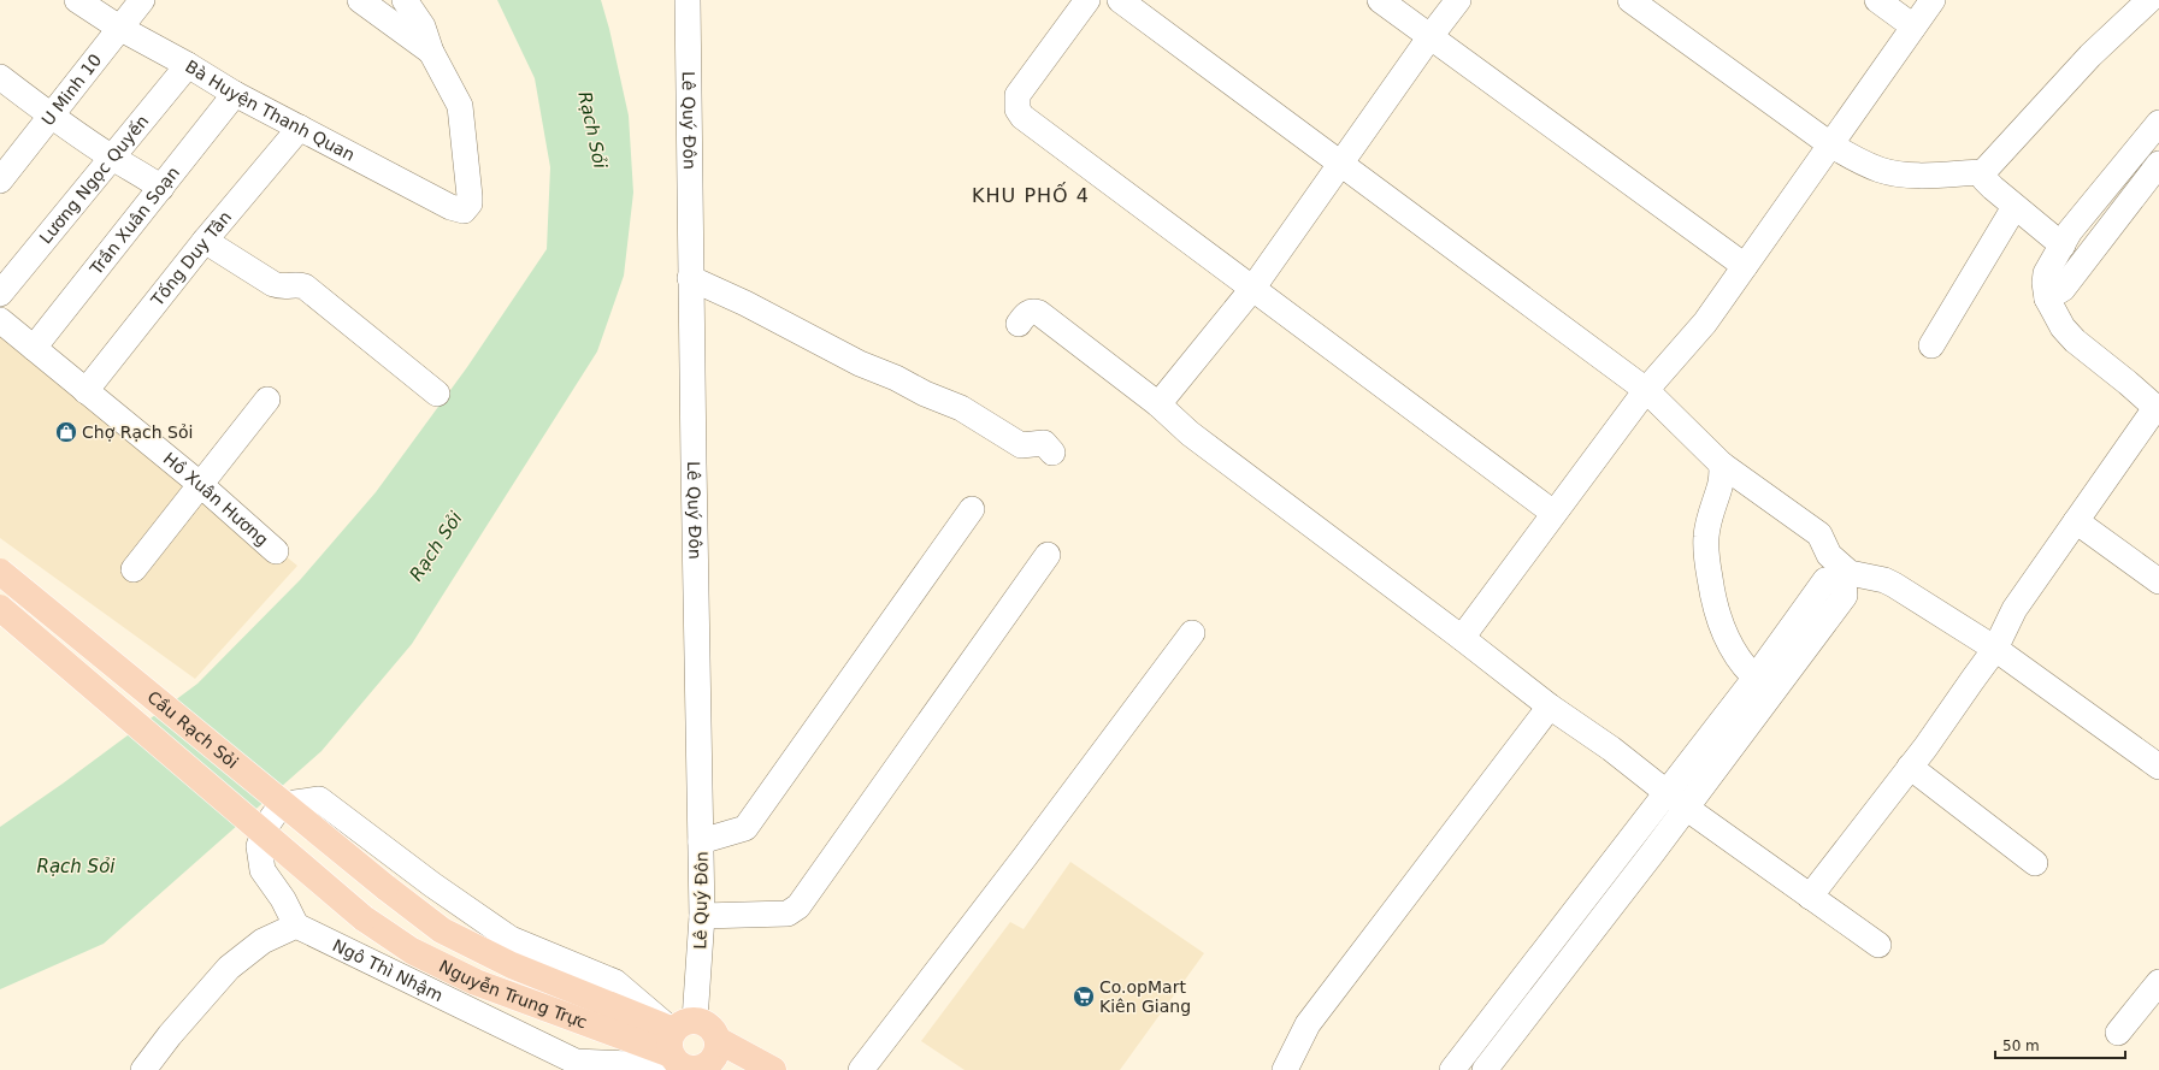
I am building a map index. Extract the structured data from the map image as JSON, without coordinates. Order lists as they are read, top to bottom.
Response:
{
  "streets": {
    "main road": ["Cầu Rạch Sỏi", "Nguyễn Trung Trực"],
    "street": [
      "U Minh 10",
      "Bà Huyện Thanh Quan",
      "Lê Quý Đôn",
      "Lương Ngọc Quyến",
      "Trần Xuân Soạn",
      "Tống Duy Tân",
      "Hồ Xuân Hương",
      "Ngô Thì Nhậm"
    ]
  },
  "crossings": [
    ["U Minh 10", "Bà Huyện Thanh Quan"],
    ["Bà Huyện Thanh Quan", "Lương Ngọc Quyến"],
    ["Bà Huyện Thanh Quan", "Trần Xuân Soạn"],
    ["Bà Huyện Thanh Quan", "Tống Duy Tân"],
    ["Lê Quý Đôn", "Ngô Thì Nhậm"],
    ["Lê Quý Đôn", "Nguyễn Trung Trực"],
    ["Trần Xuân Soạn", "Hồ Xuân Hương"],
    ["Tống Duy Tân", "Hồ Xuân Hương"],
    ["Cầu Rạch Sỏi", "Nguyễn Trung Trực"],
    ["Ngô Thì Nhậm", "Nguyễn Trung Trực"]
  ],
  "districts": ["KHU PHỐ 4"],
  "water": ["Rạch Sỏi"],
  "places": {
    "shop": ["Chợ Rạch Sỏi"],
    "supermarket": ["Co.opMart Kiên Giang"]
  },
  "scale_bar": "50 m"
}
